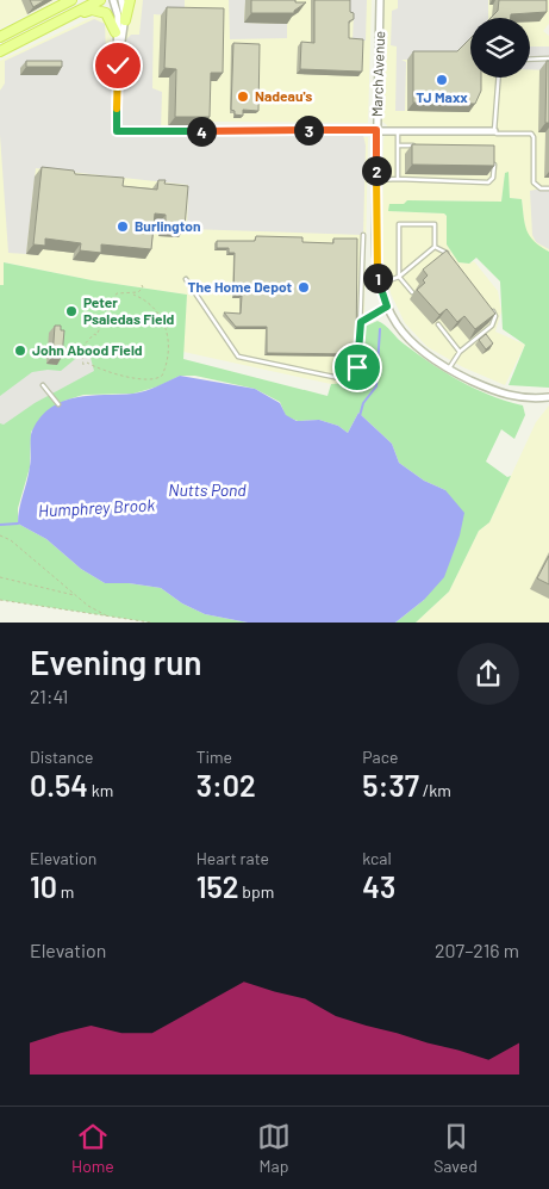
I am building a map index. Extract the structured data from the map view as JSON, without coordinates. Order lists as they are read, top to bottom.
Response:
{
  "streets": {
    "street": ["March Avenue"]
  },
  "water": ["Nutts Pond", "Humphrey Brook"],
  "places": [
    "TJ Maxx",
    "Nadeau's",
    "Burlington",
    "The Home Depot",
    "Peter Psaledas Field",
    "John Abood Field"
  ],
  "page": {
    "pins": [
      "3",
      "4",
      "2",
      "1"
    ],
    "heading": ["Evening run", "21:41"],
    "stats": [
      ["Distance", "0.54 km"],
      ["Time", "3:02"],
      ["Pace", "5:37 /km"],
      ["Elevation", "10 m"],
      ["Heart rate", "152 bpm"],
      ["kcal", "43"]
    ],
    "chart": ["Elevation", "207–216 m"],
    "tabs": ["Home", "Map", "Saved"]
  }
}
